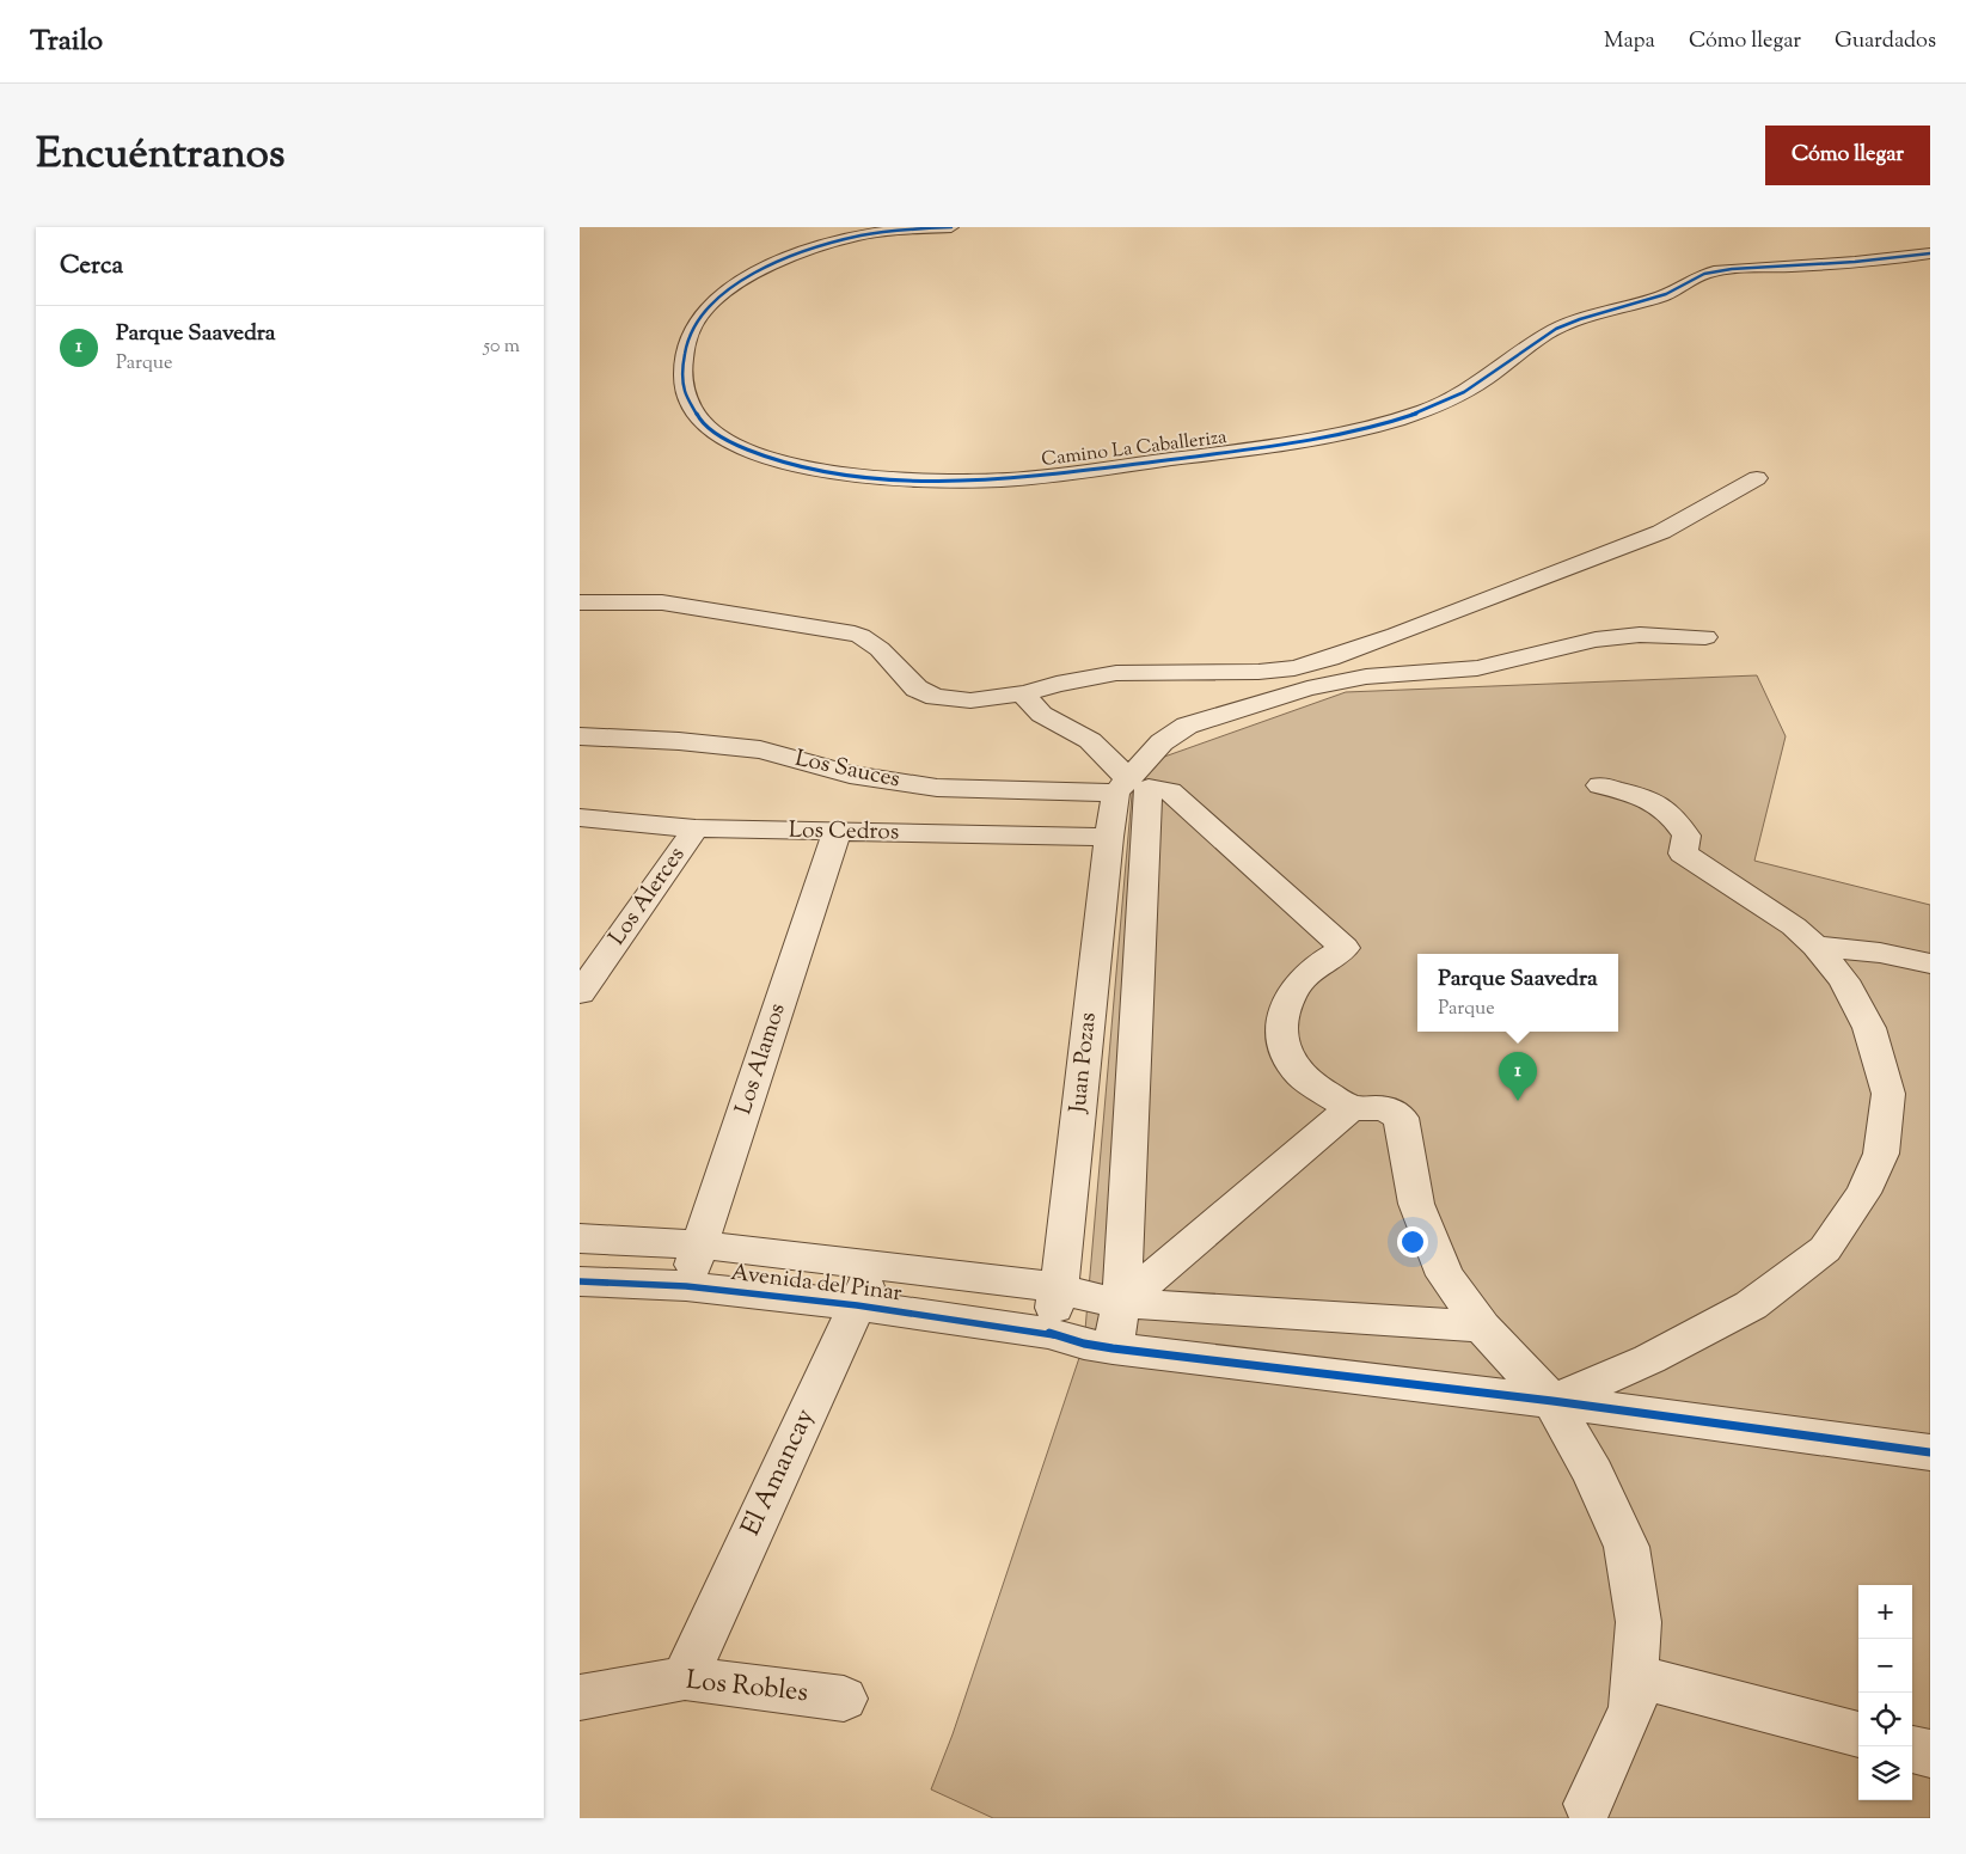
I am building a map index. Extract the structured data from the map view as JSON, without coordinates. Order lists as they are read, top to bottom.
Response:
{
  "streets": {
    "street": [
      "Camino La Caballeriza",
      "Los Sauces",
      "Los Cedros",
      "Los Alerces",
      "Los Alamos",
      "Juan Pozas",
      "Avenida del Pinar",
      "El Amancay",
      "Los Robles"
    ]
  },
  "crossings": [
    ["Los Sauces", "Juan Pozas"],
    ["Los Cedros", "Los Alerces"],
    ["Los Cedros", "Los Alamos"],
    ["Los Cedros", "Juan Pozas"],
    ["Los Alamos", "Avenida del Pinar"],
    ["Juan Pozas", "Avenida del Pinar"],
    ["Avenida del Pinar", "El Amancay"],
    ["El Amancay", "Los Robles"]
  ],
  "page": {
    "header": "Trailo",
    "nav": ["Mapa", "Cómo llegar", "Guardados"],
    "title": "Encuéntranos",
    "buttons": "Cómo llegar",
    "heading": "Cerca",
    "list": [
      {
        "mark": "1",
        "name": "Parque Saavedra",
        "note": "Parque",
        "value": "50 m"
      }
    ],
    "popup": ["Parque Saavedra", "Parque"],
    "pins": "1",
    "map_buttons": ["+", "−"]
  }
}
